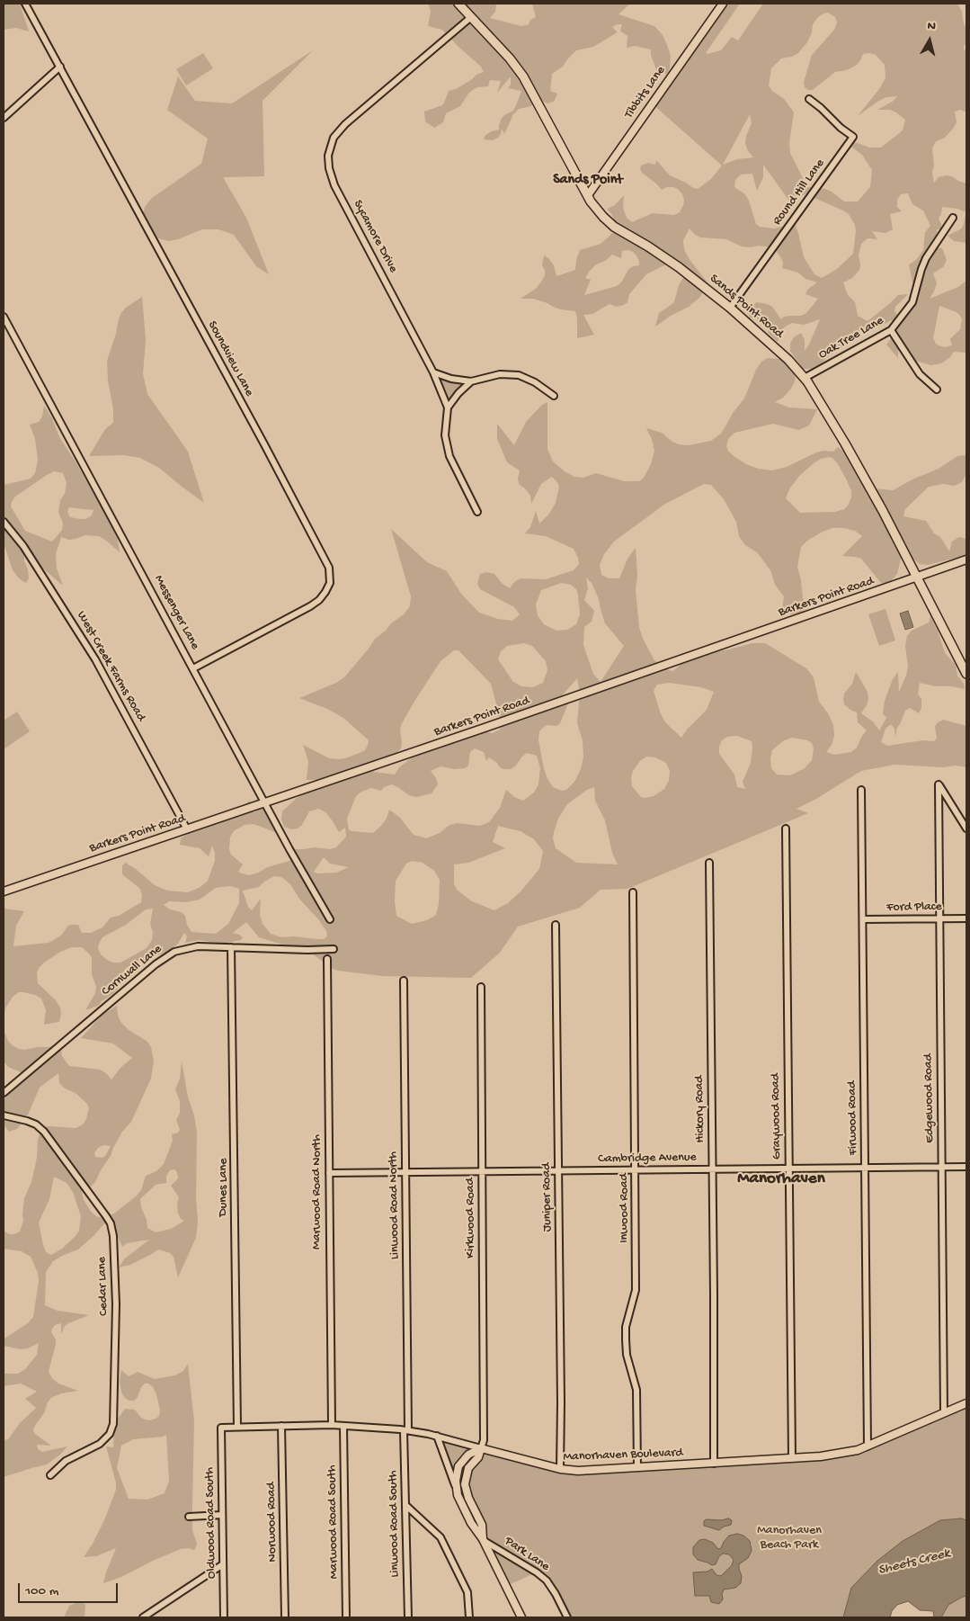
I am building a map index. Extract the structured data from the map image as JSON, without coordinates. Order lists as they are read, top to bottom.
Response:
{
  "streets": {
    "main road": ["Sands Point Road"],
    "street": [
      "Tibbits Lane",
      "Round Hill Lane",
      "Sycamore Drive",
      "Oak Tree Lane",
      "Soundview Lane",
      "Barkers Point Road",
      "Messenger Lane",
      "West Creek Farms Road",
      "Ford Place",
      "Cornwall Lane",
      "Edgewood Road",
      "Hickory Road",
      "Graywood Road",
      "Firwood Road",
      "Cambridge Avenue",
      "Dunes Lane",
      "Marwood Road North",
      "Juniper Road",
      "Linwood Road North",
      "Inwood Road",
      "Kirkwood Road",
      "Cedar Lane",
      "Manorhaven Boulevard",
      "Norwood Road",
      "Marwood Road South",
      "Oldwood Road South",
      "Linwood Road South",
      "Park Lane"
    ]
  },
  "crossings": [
    ["Tibbits Lane", "Sands Point Road"],
    ["Round Hill Lane", "Sands Point Road"],
    ["Sycamore Drive", "Sands Point Road"],
    ["Sands Point Road", "Oak Tree Lane"],
    ["Sands Point Road", "Barkers Point Road"],
    ["Soundview Lane", "Messenger Lane"],
    ["Barkers Point Road", "Messenger Lane"],
    ["Barkers Point Road", "West Creek Farms Road"],
    ["Ford Place", "Edgewood Road"],
    ["Ford Place", "Firwood Road"],
    ["Cornwall Lane", "Dunes Lane"],
    ["Edgewood Road", "Cambridge Avenue"],
    ["Edgewood Road", "Manorhaven Boulevard"],
    ["Hickory Road", "Cambridge Avenue"],
    ["Hickory Road", "Manorhaven Boulevard"],
    ["Graywood Road", "Cambridge Avenue"],
    ["Graywood Road", "Manorhaven Boulevard"],
    ["Firwood Road", "Cambridge Avenue"],
    ["Firwood Road", "Manorhaven Boulevard"],
    ["Cambridge Avenue", "Marwood Road North"],
    ["Cambridge Avenue", "Juniper Road"],
    ["Cambridge Avenue", "Linwood Road North"],
    ["Cambridge Avenue", "Inwood Road"],
    ["Cambridge Avenue", "Kirkwood Road"],
    ["Dunes Lane", "Manorhaven Boulevard"],
    ["Marwood Road North", "Manorhaven Boulevard"],
    ["Juniper Road", "Manorhaven Boulevard"],
    ["Linwood Road North", "Manorhaven Boulevard"],
    ["Linwood Road North", "Linwood Road South"],
    ["Inwood Road", "Manorhaven Boulevard"],
    ["Kirkwood Road", "Manorhaven Boulevard"],
    ["Manorhaven Boulevard", "Norwood Road"],
    ["Manorhaven Boulevard", "Marwood Road South"],
    ["Manorhaven Boulevard", "Oldwood Road South"],
    ["Manorhaven Boulevard", "Linwood Road South"]
  ],
  "districts": ["Sands Point", "Manorhaven"],
  "water": ["Sheets Creek"],
  "parks": ["Manorhaven Beach Park"],
  "scale_bar": "100 m",
  "north": "top"
}
